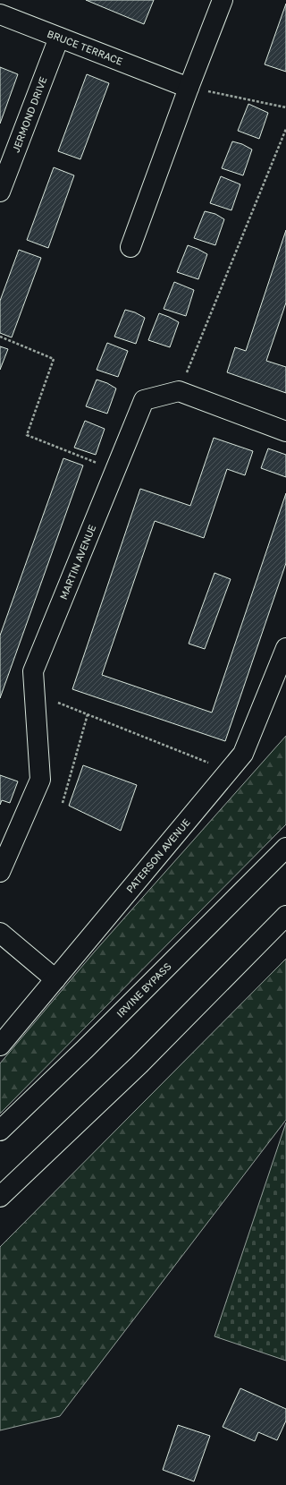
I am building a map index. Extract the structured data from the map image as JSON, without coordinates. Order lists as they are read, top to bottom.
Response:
{
  "streets": {
    "main road": [
      "BRUCE TERRACE",
      "JERMOND DRIVE",
      "MARTIN AVENUE",
      "PATERSON AVENUE",
      "IRVINE BYPASS"
    ]
  },
  "crossings": [
    ["BRUCE TERRACE", "JERMOND DRIVE"]
  ]
}
